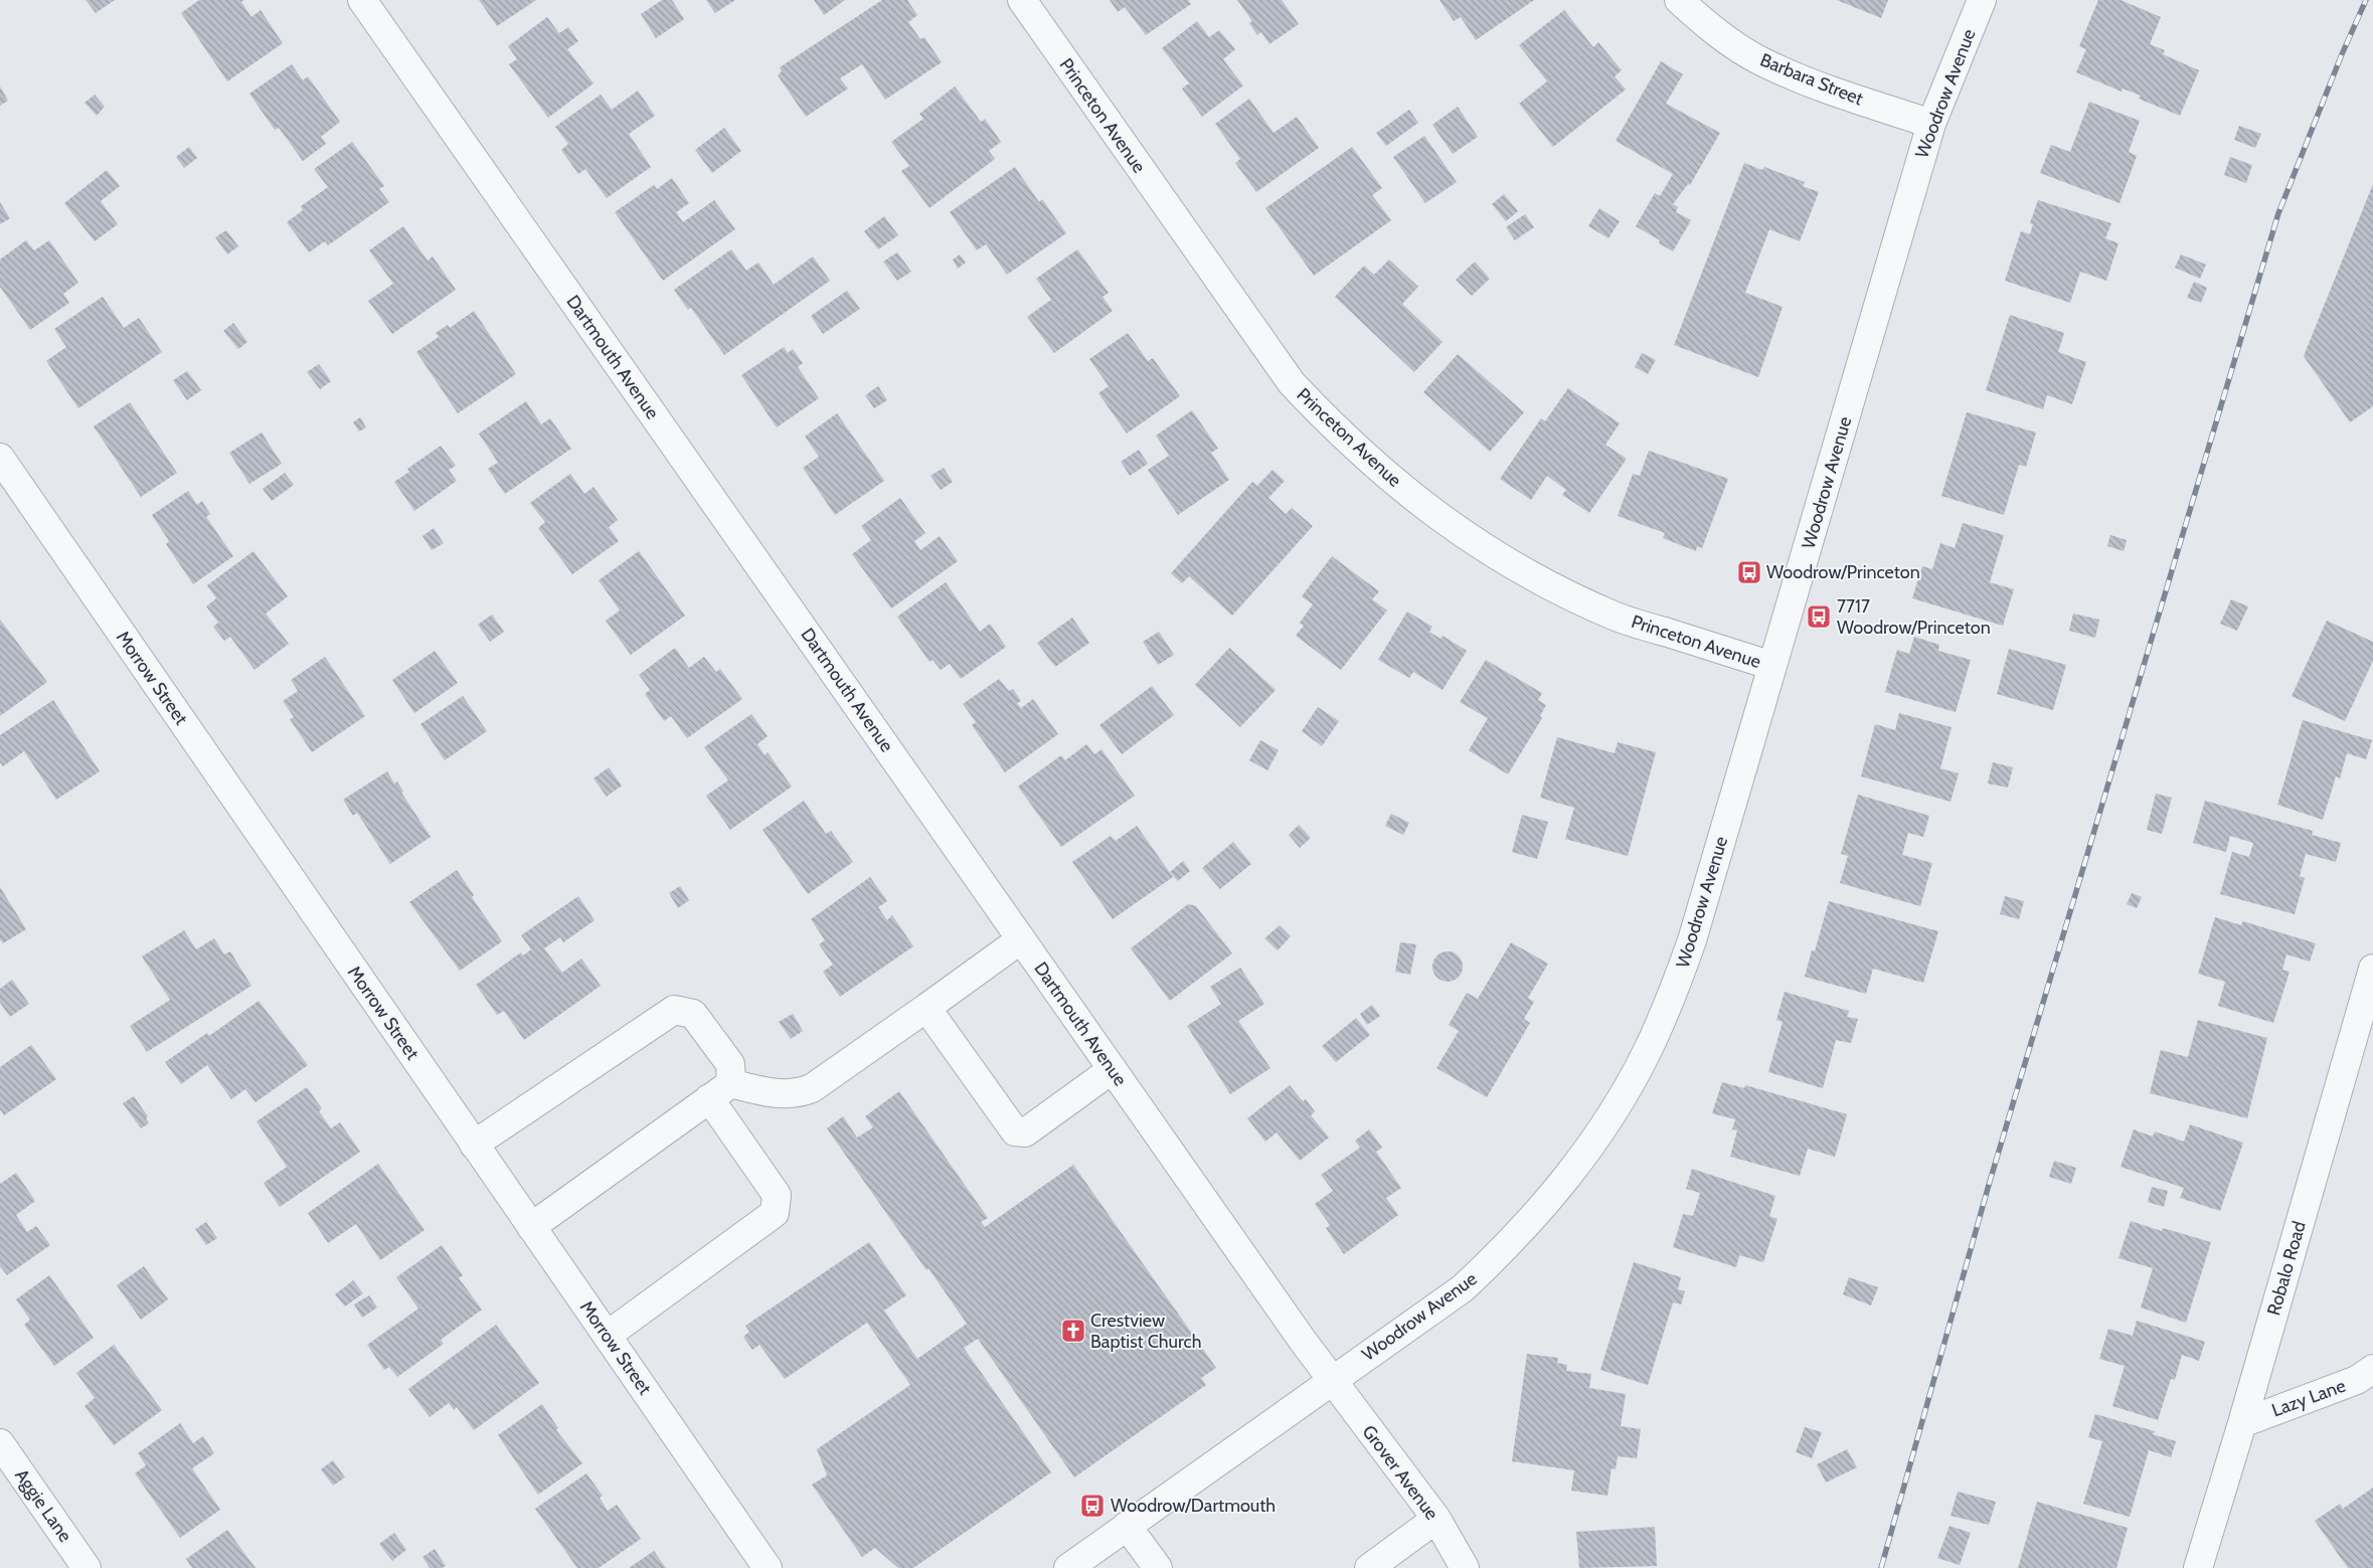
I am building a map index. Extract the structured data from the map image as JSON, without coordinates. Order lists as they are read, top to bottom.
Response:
{
  "streets": {
    "street": [
      "Barbara Street",
      "Woodrow Avenue",
      "Princeton Avenue",
      "Dartmouth Avenue",
      "Morrow Street",
      "Robalo Road",
      "Lazy Lane",
      "Grover Avenue",
      "Aggie Lane"
    ]
  },
  "crossings": [
    ["Barbara Street", "Woodrow Avenue"],
    ["Woodrow Avenue", "Princeton Avenue"],
    ["Woodrow Avenue", "Dartmouth Avenue"],
    ["Woodrow Avenue", "Grover Avenue"],
    ["Dartmouth Avenue", "Grover Avenue"],
    ["Robalo Road", "Lazy Lane"]
  ],
  "places": {
    "bus stop": ["Woodrow/Princeton", "7717 Woodrow/Princeton", "Woodrow/Dartmouth"],
    "church": ["Crestview Baptist Church"]
  }
}
